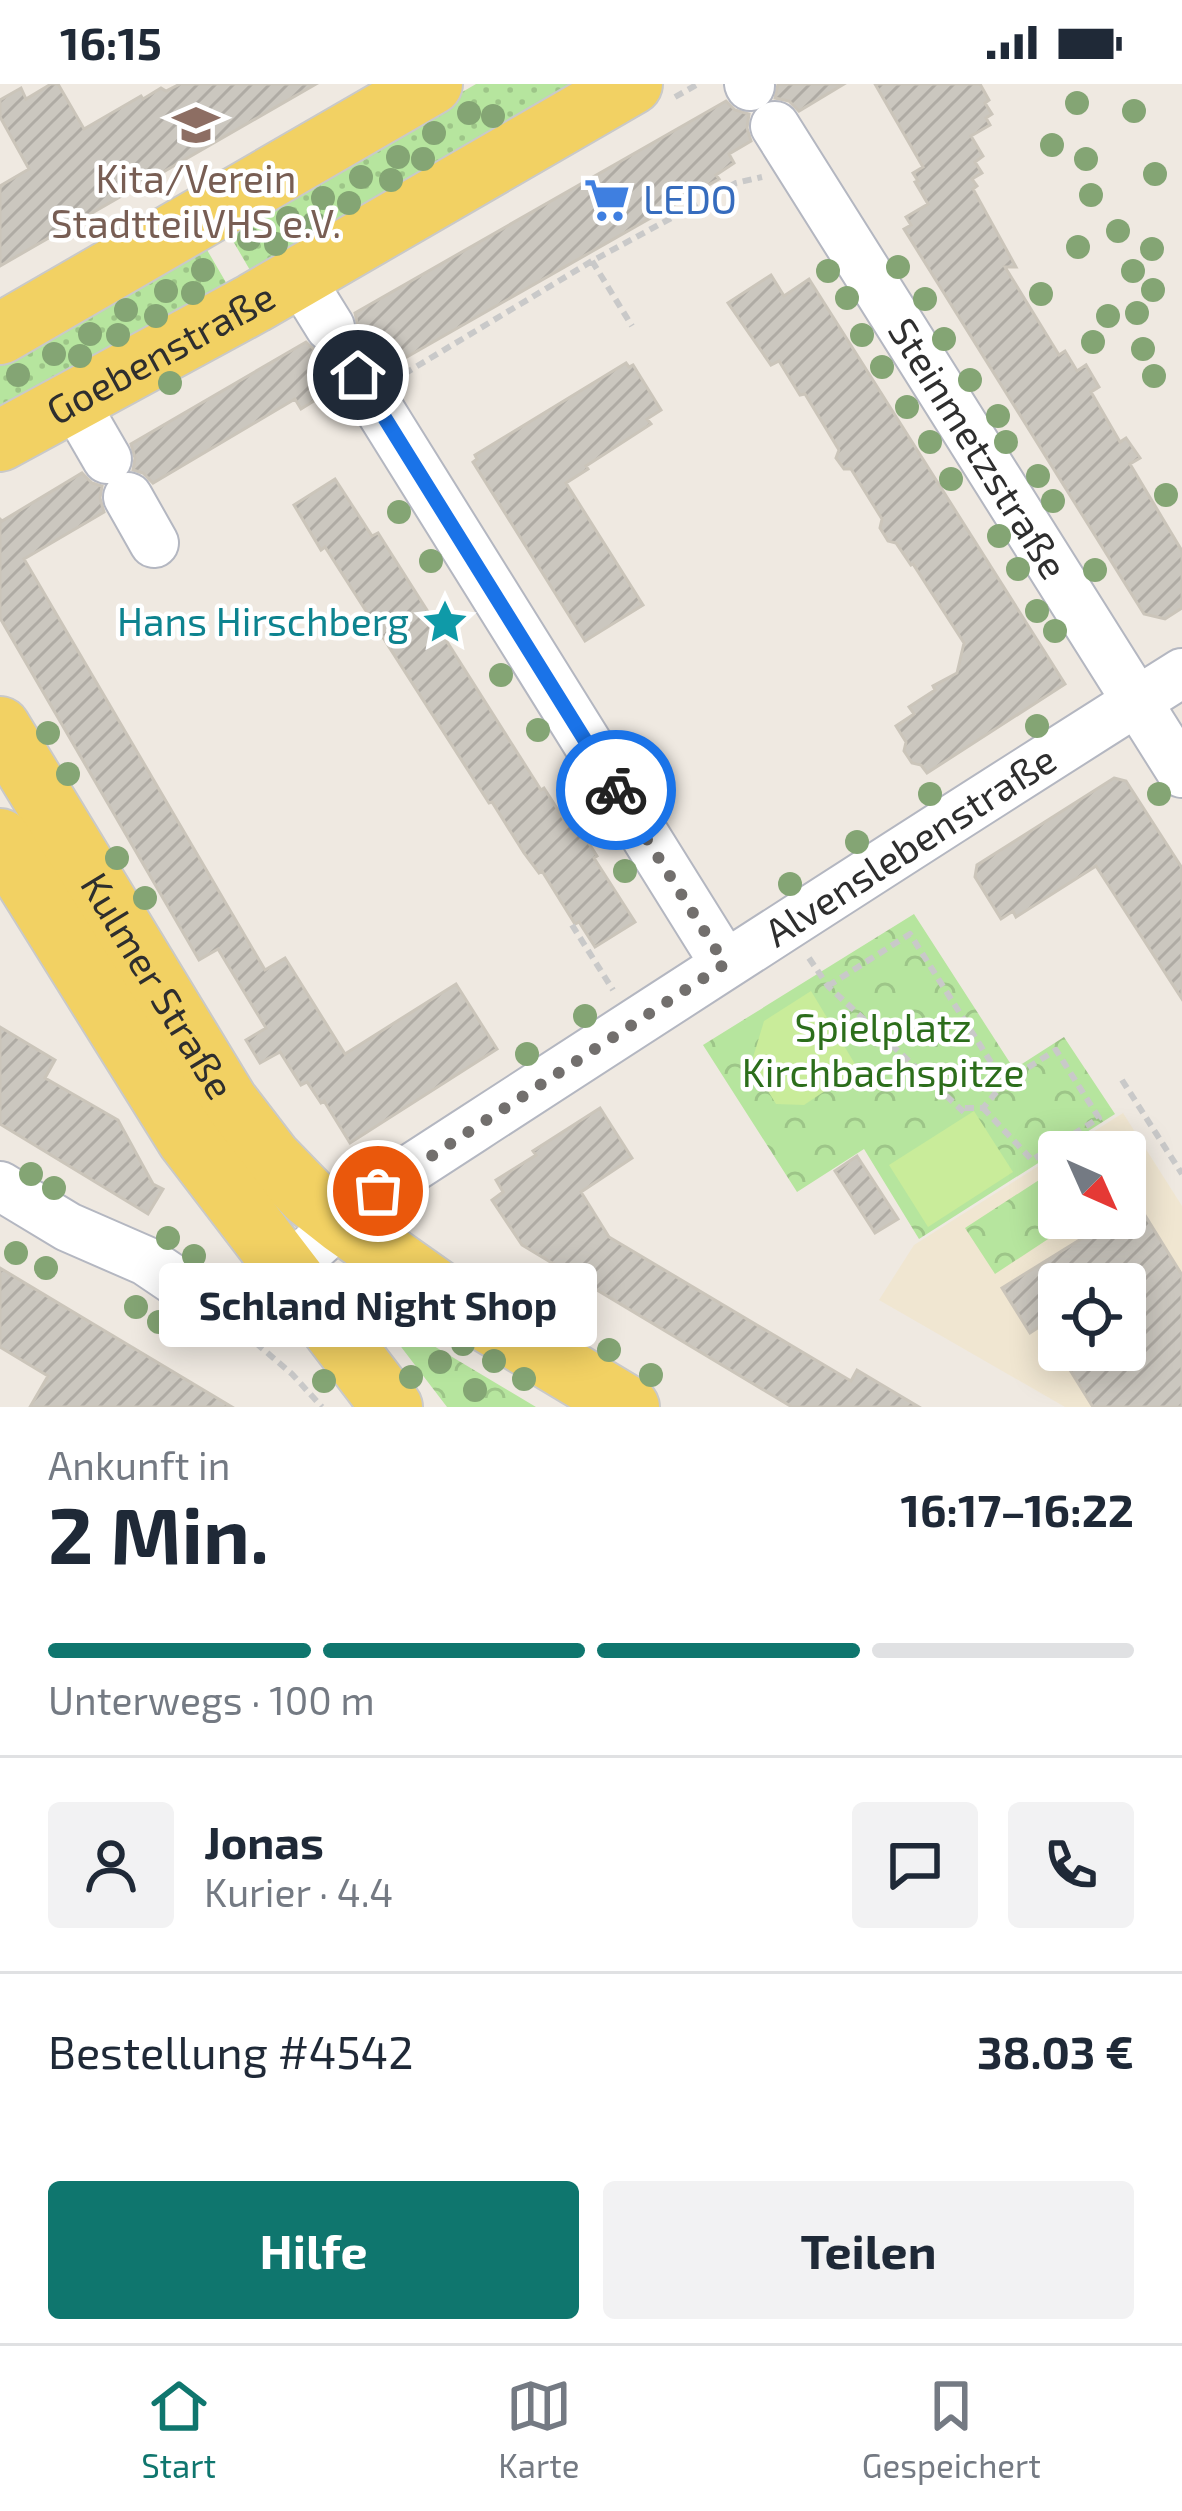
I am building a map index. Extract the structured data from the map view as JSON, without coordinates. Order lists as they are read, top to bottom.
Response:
{
  "streets": {
    "main road": ["Goebenstraße", "Kulmer Straße"],
    "street": ["Steinmetzstraße", "Alvenslebenstraße"]
  },
  "crossings": [
    ["Steinmetzstraße", "Alvenslebenstraße"],
    ["Alvenslebenstraße", "Kulmer Straße"]
  ],
  "parks": ["Spielplatz Kirchbachspitze"],
  "places": {
    "school or university": ["Kita/Verein StadtteilVHS e.V."],
    "supermarket": ["LEDO"],
    "place": ["Hans Hirschberg"],
    "other": ["Schland Night Shop"]
  },
  "north": "bottom right",
  "page": {
    "status": "16:15",
    "bubble": "Schland Night Shop",
    "heading": ["2 Min.", "Ankunft in", "16:17–16:22"],
    "panel": [
      "Jonas",
      "Kurier · 4.4",
      "Bestellung #4542",
      "38.03 €"
    ],
    "bar": "Unterwegs · 100 m",
    "buttons": ["Hilfe", "Teilen"],
    "tabs": ["Start", "Karte", "Gespeichert"]
  }
}
